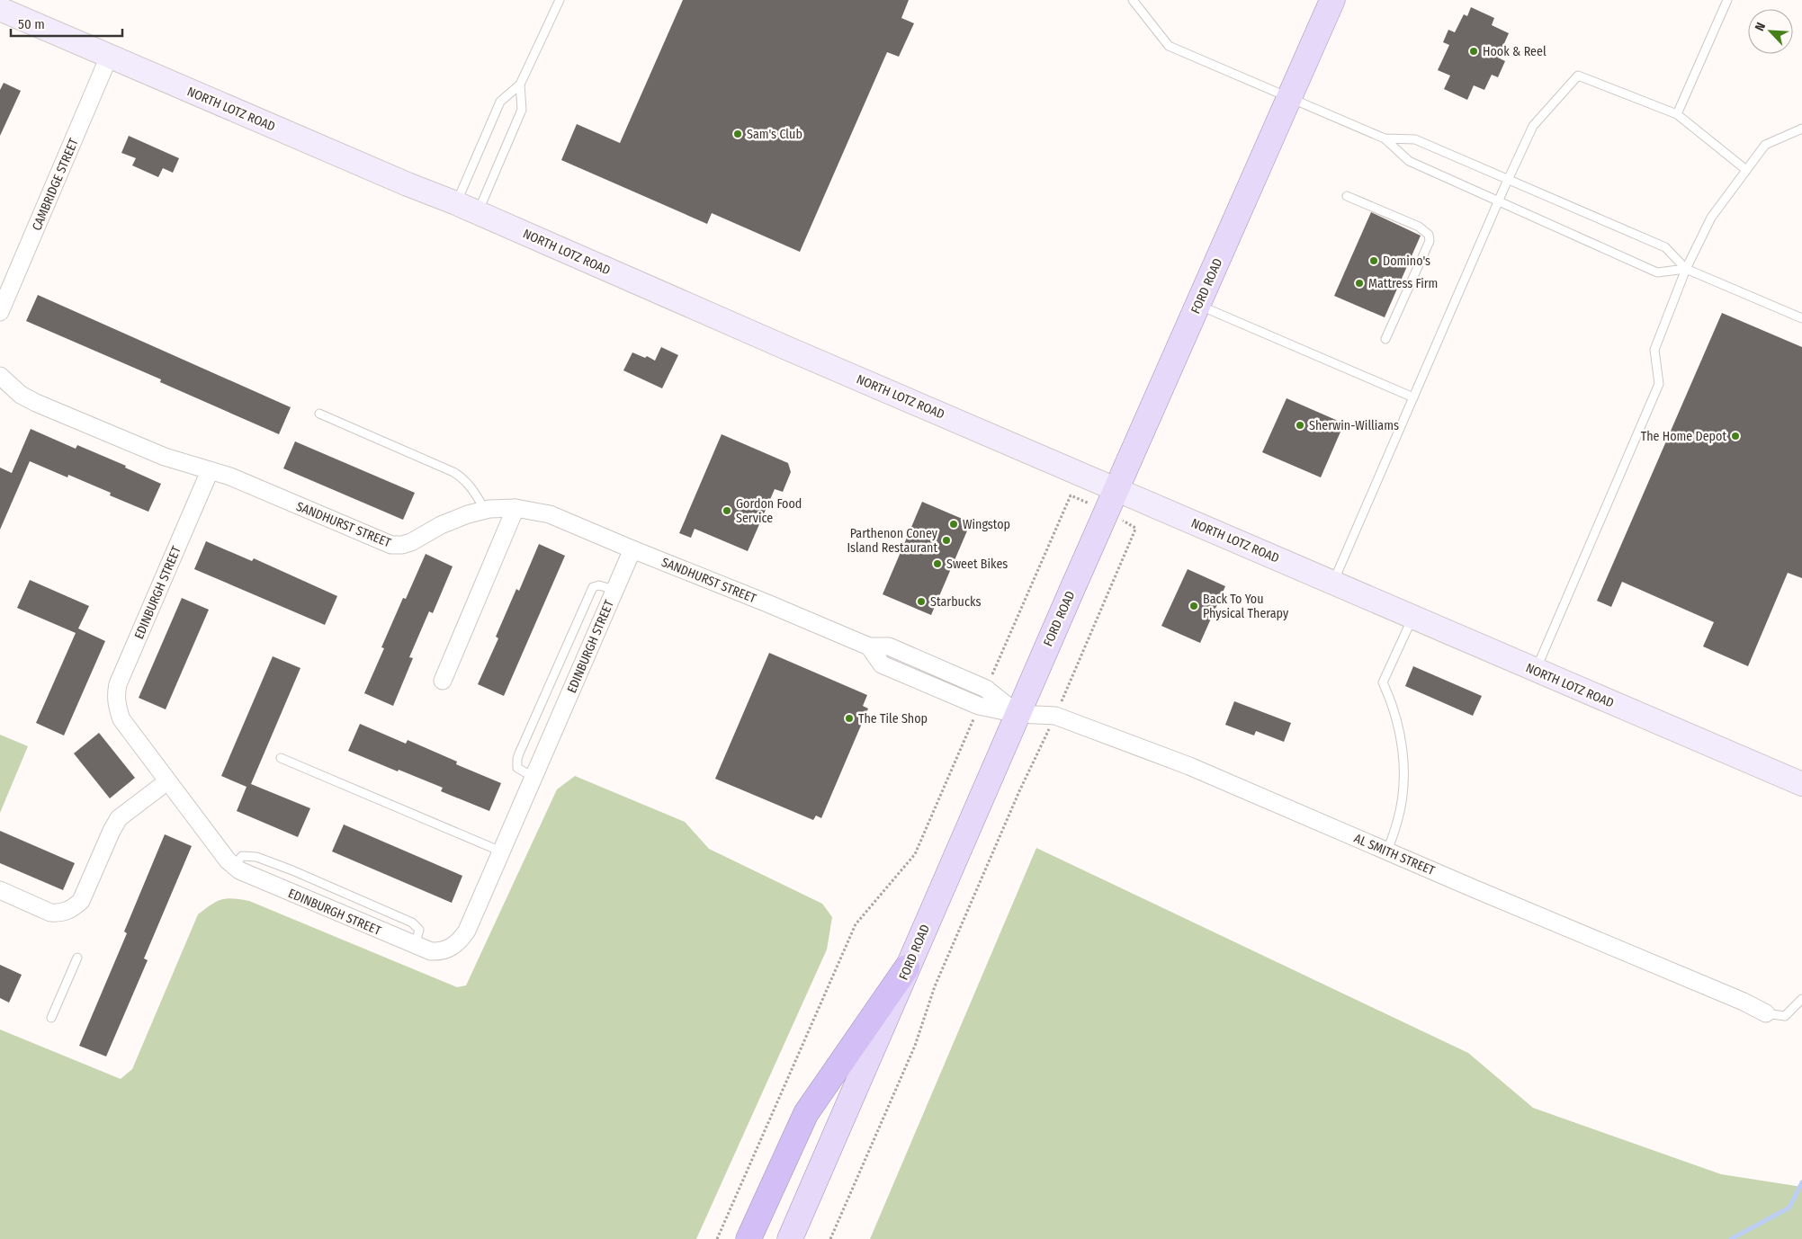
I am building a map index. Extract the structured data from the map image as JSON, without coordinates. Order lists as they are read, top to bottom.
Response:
{
  "streets": {
    "main road": ["FORD ROAD"],
    "street": [
      "NORTH LOTZ ROAD",
      "CAMBRIDGE STREET",
      "SANDHURST STREET",
      "EDINBURGH STREET",
      "AL SMITH STREET"
    ]
  },
  "crossings": [
    ["NORTH LOTZ ROAD", "CAMBRIDGE STREET"],
    ["NORTH LOTZ ROAD", "FORD ROAD"],
    ["FORD ROAD", "SANDHURST STREET"],
    ["FORD ROAD", "AL SMITH STREET"],
    ["SANDHURST STREET", "EDINBURGH STREET"],
    ["SANDHURST STREET", "AL SMITH STREET"]
  ],
  "places": [
    "Hook & Reel",
    "Sam's Club",
    "Domino's",
    "Mattress Firm",
    "Sherwin-Williams",
    "The Home Depot",
    "Gordon Food Service",
    "Wingstop",
    "Parthenon Coney Island Restaurant",
    "Sweet Bikes",
    "Starbucks",
    "Back To You Physical Therapy",
    "The Tile Shop"
  ],
  "scale_bar": "50 m",
  "north": "top left"
}
